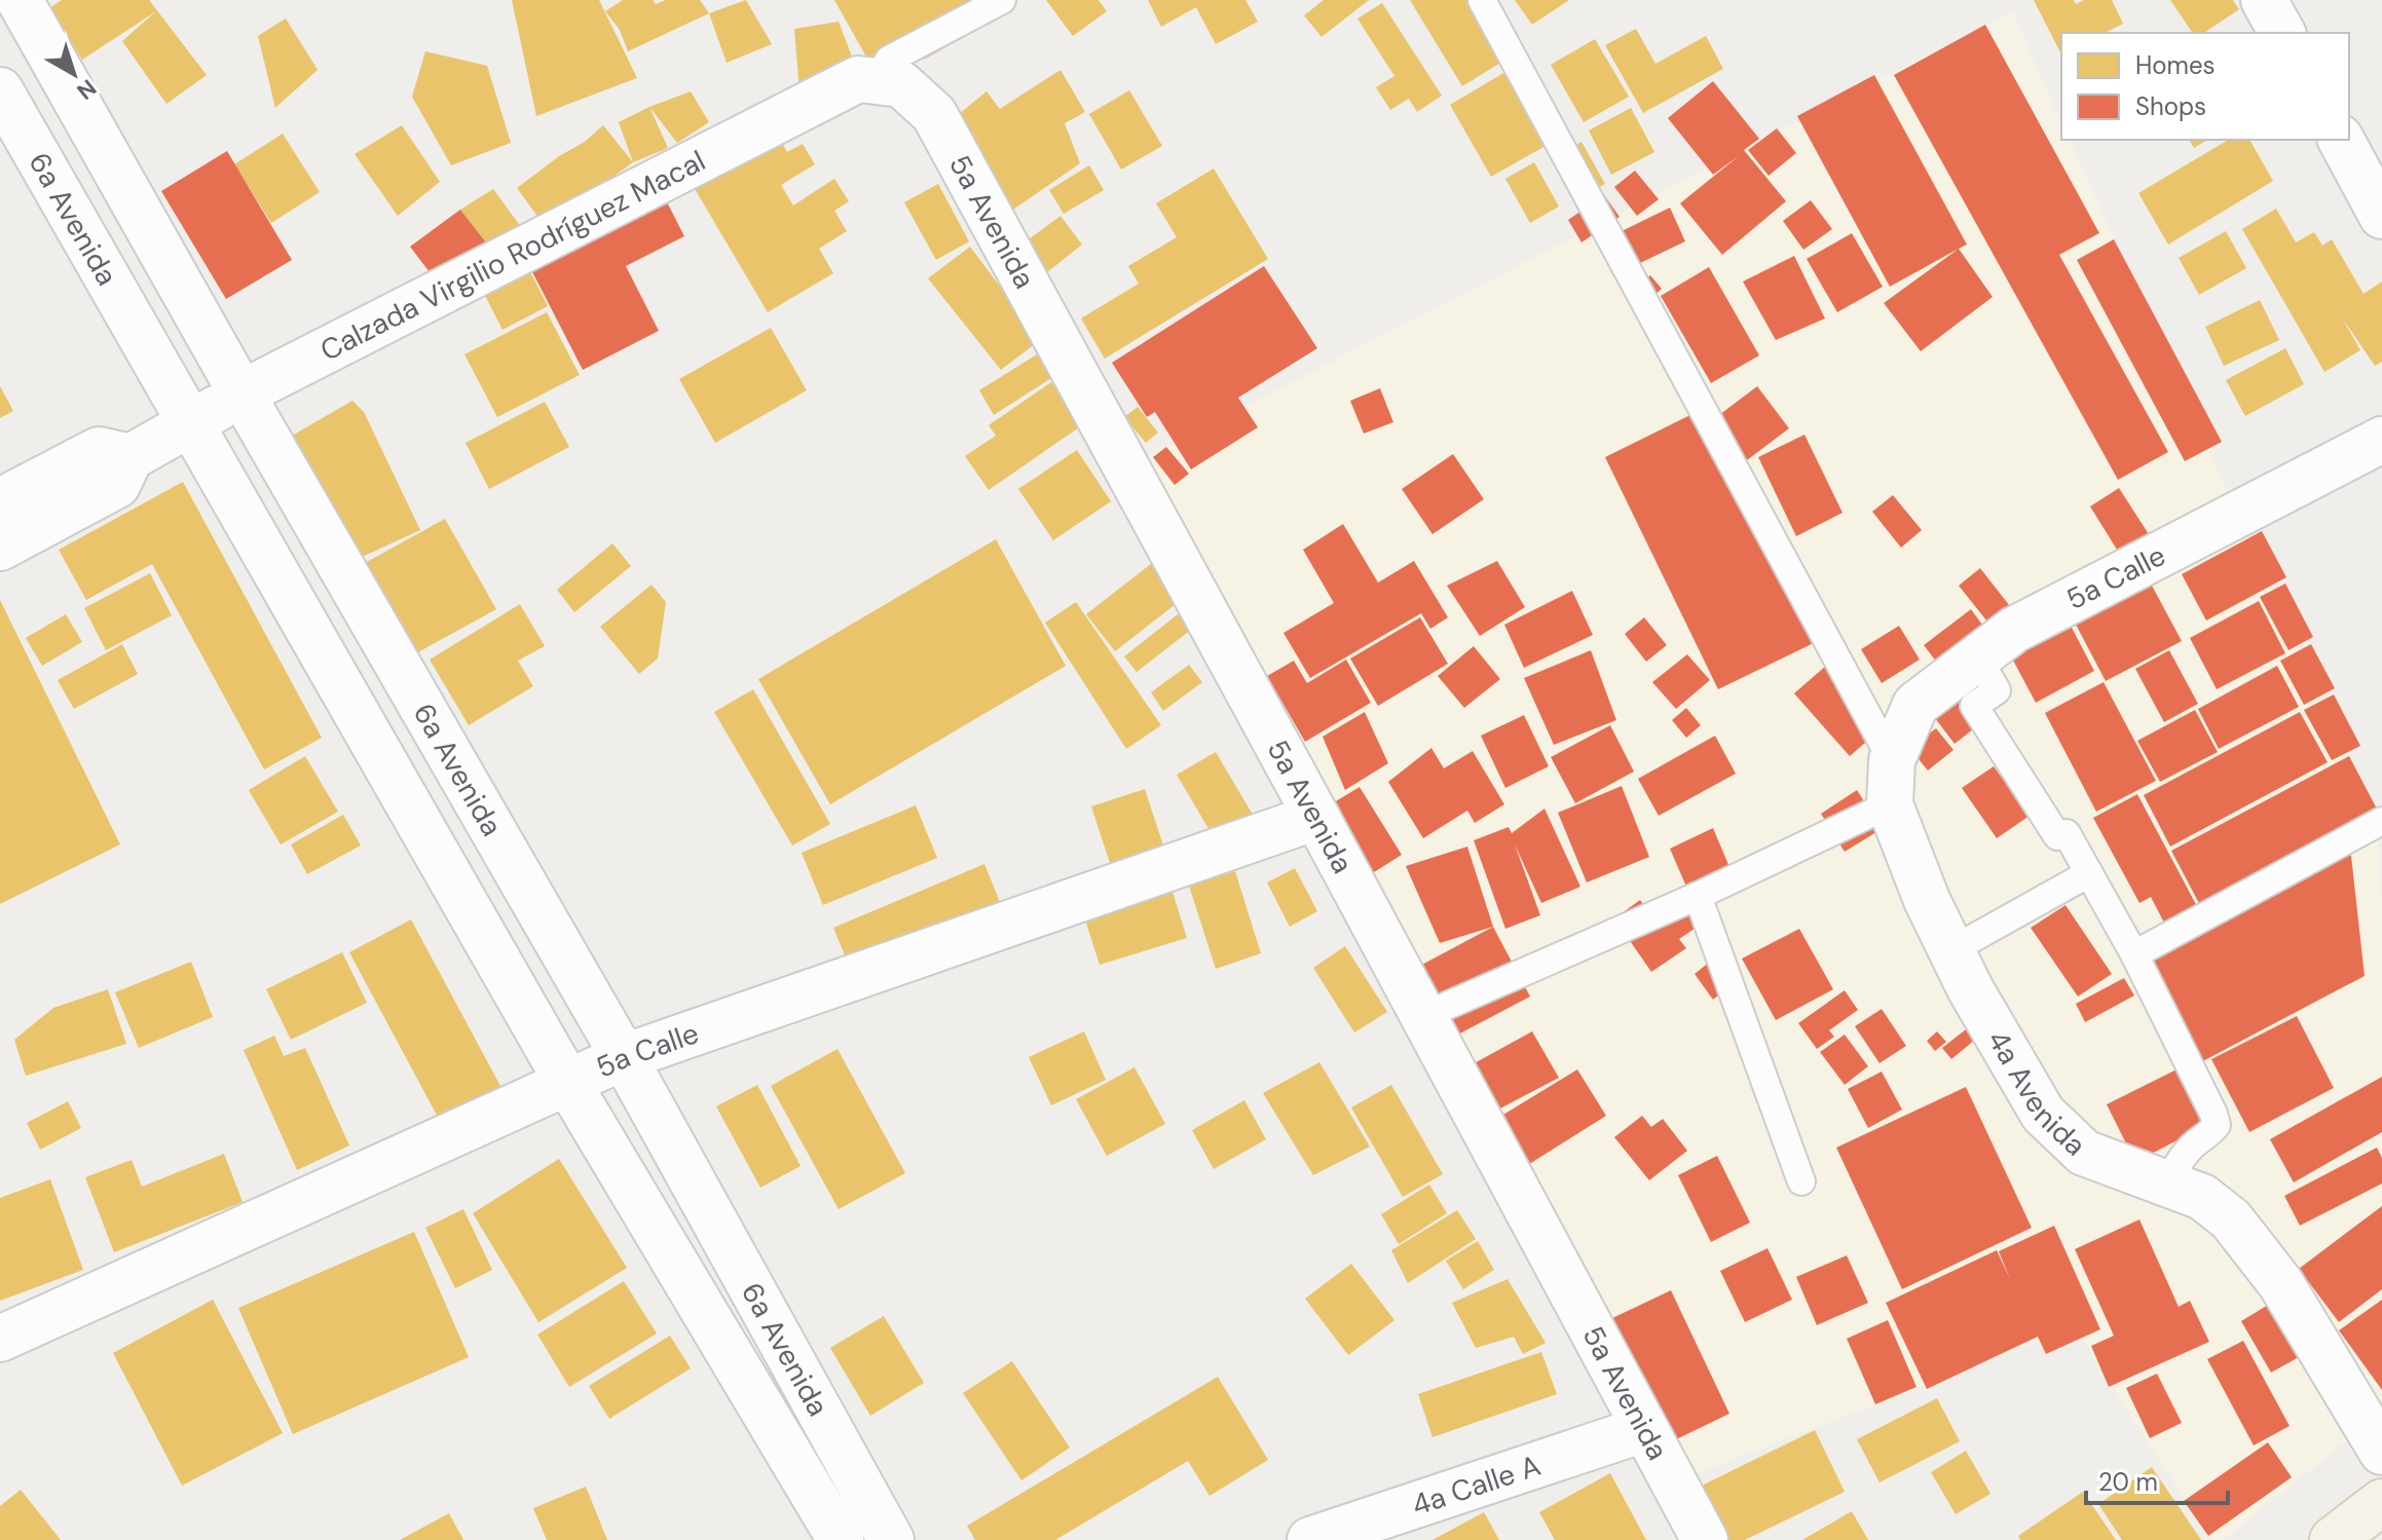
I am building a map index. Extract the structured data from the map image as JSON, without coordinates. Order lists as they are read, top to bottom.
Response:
{
  "streets": {
    "street": [
      "6a Avenida",
      "5a Avenida",
      "Calzada Virgilio Rodríguez Macal",
      "5a Calle",
      "4a Avenida",
      "4a Calle A"
    ]
  },
  "crossings": [
    ["6a Avenida", "Calzada Virgilio Rodríguez Macal"],
    ["6a Avenida", "5a Calle"],
    ["5a Avenida", "Calzada Virgilio Rodríguez Macal"],
    ["5a Avenida", "5a Calle"],
    ["5a Avenida", "4a Calle A"],
    ["5a Calle", "4a Avenida"]
  ],
  "legend": ["Homes", "Shops"],
  "scale_bar": "20 m",
  "north": "bottom right"
}
